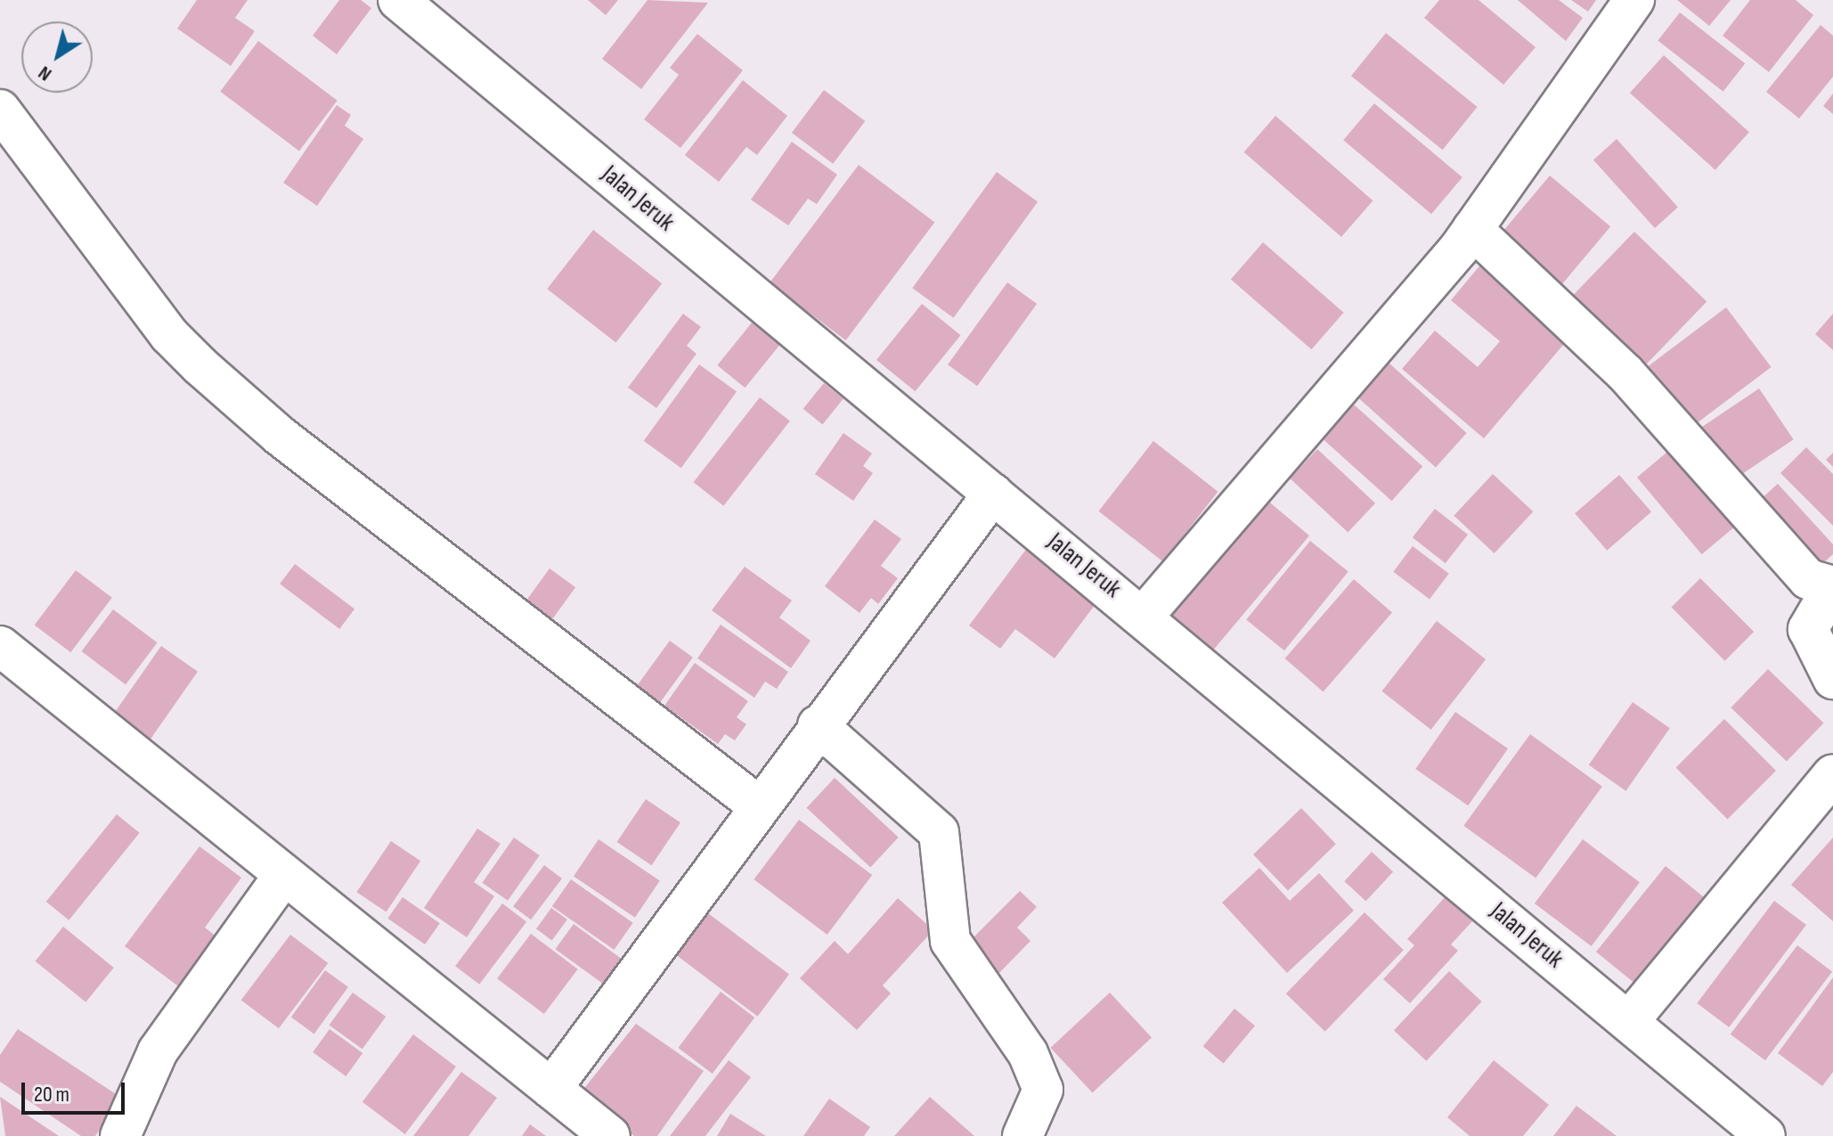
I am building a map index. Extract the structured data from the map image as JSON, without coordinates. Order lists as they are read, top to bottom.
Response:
{
  "streets": {
    "street": ["Jalan Jeruk"]
  },
  "scale_bar": "20 m",
  "north": "bottom left"
}
